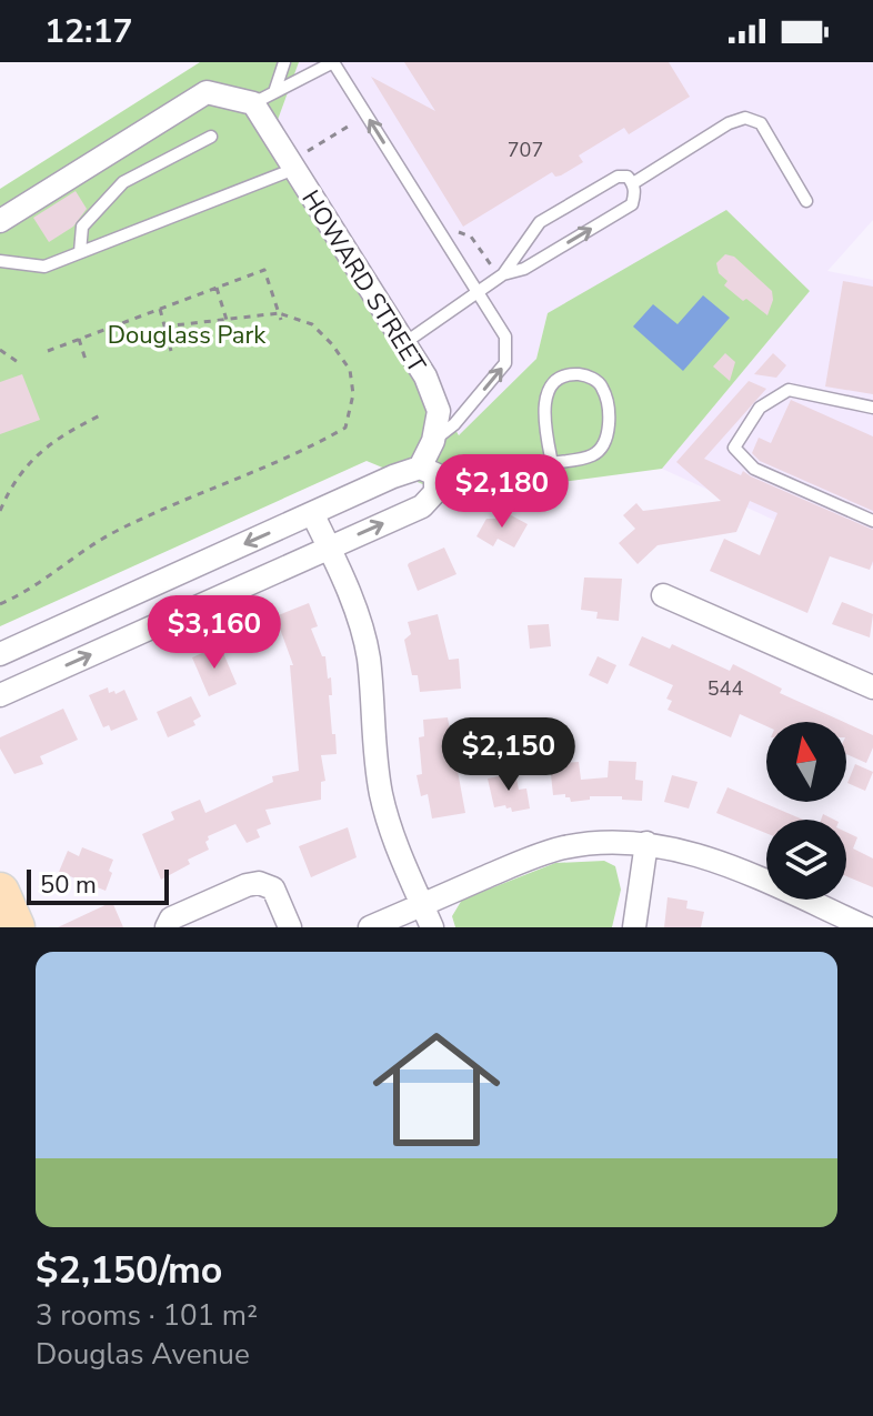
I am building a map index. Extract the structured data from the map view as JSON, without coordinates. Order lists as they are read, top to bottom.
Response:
{
  "streets": {
    "street": ["HOWARD STREET"]
  },
  "parks": ["Douglass Park"],
  "house_numbers": ["707", "544"],
  "scale_bar": "50 m",
  "north": "top",
  "page": {
    "status": "12:17",
    "price": ["$2,180", "$3,160", "$2,150"],
    "scale": "50 m",
    "list": [
      {
        "name": "$2,150/mo",
        "note": "3 rooms · 101 m² · Douglas Avenue"
      }
    ]
  }
}
